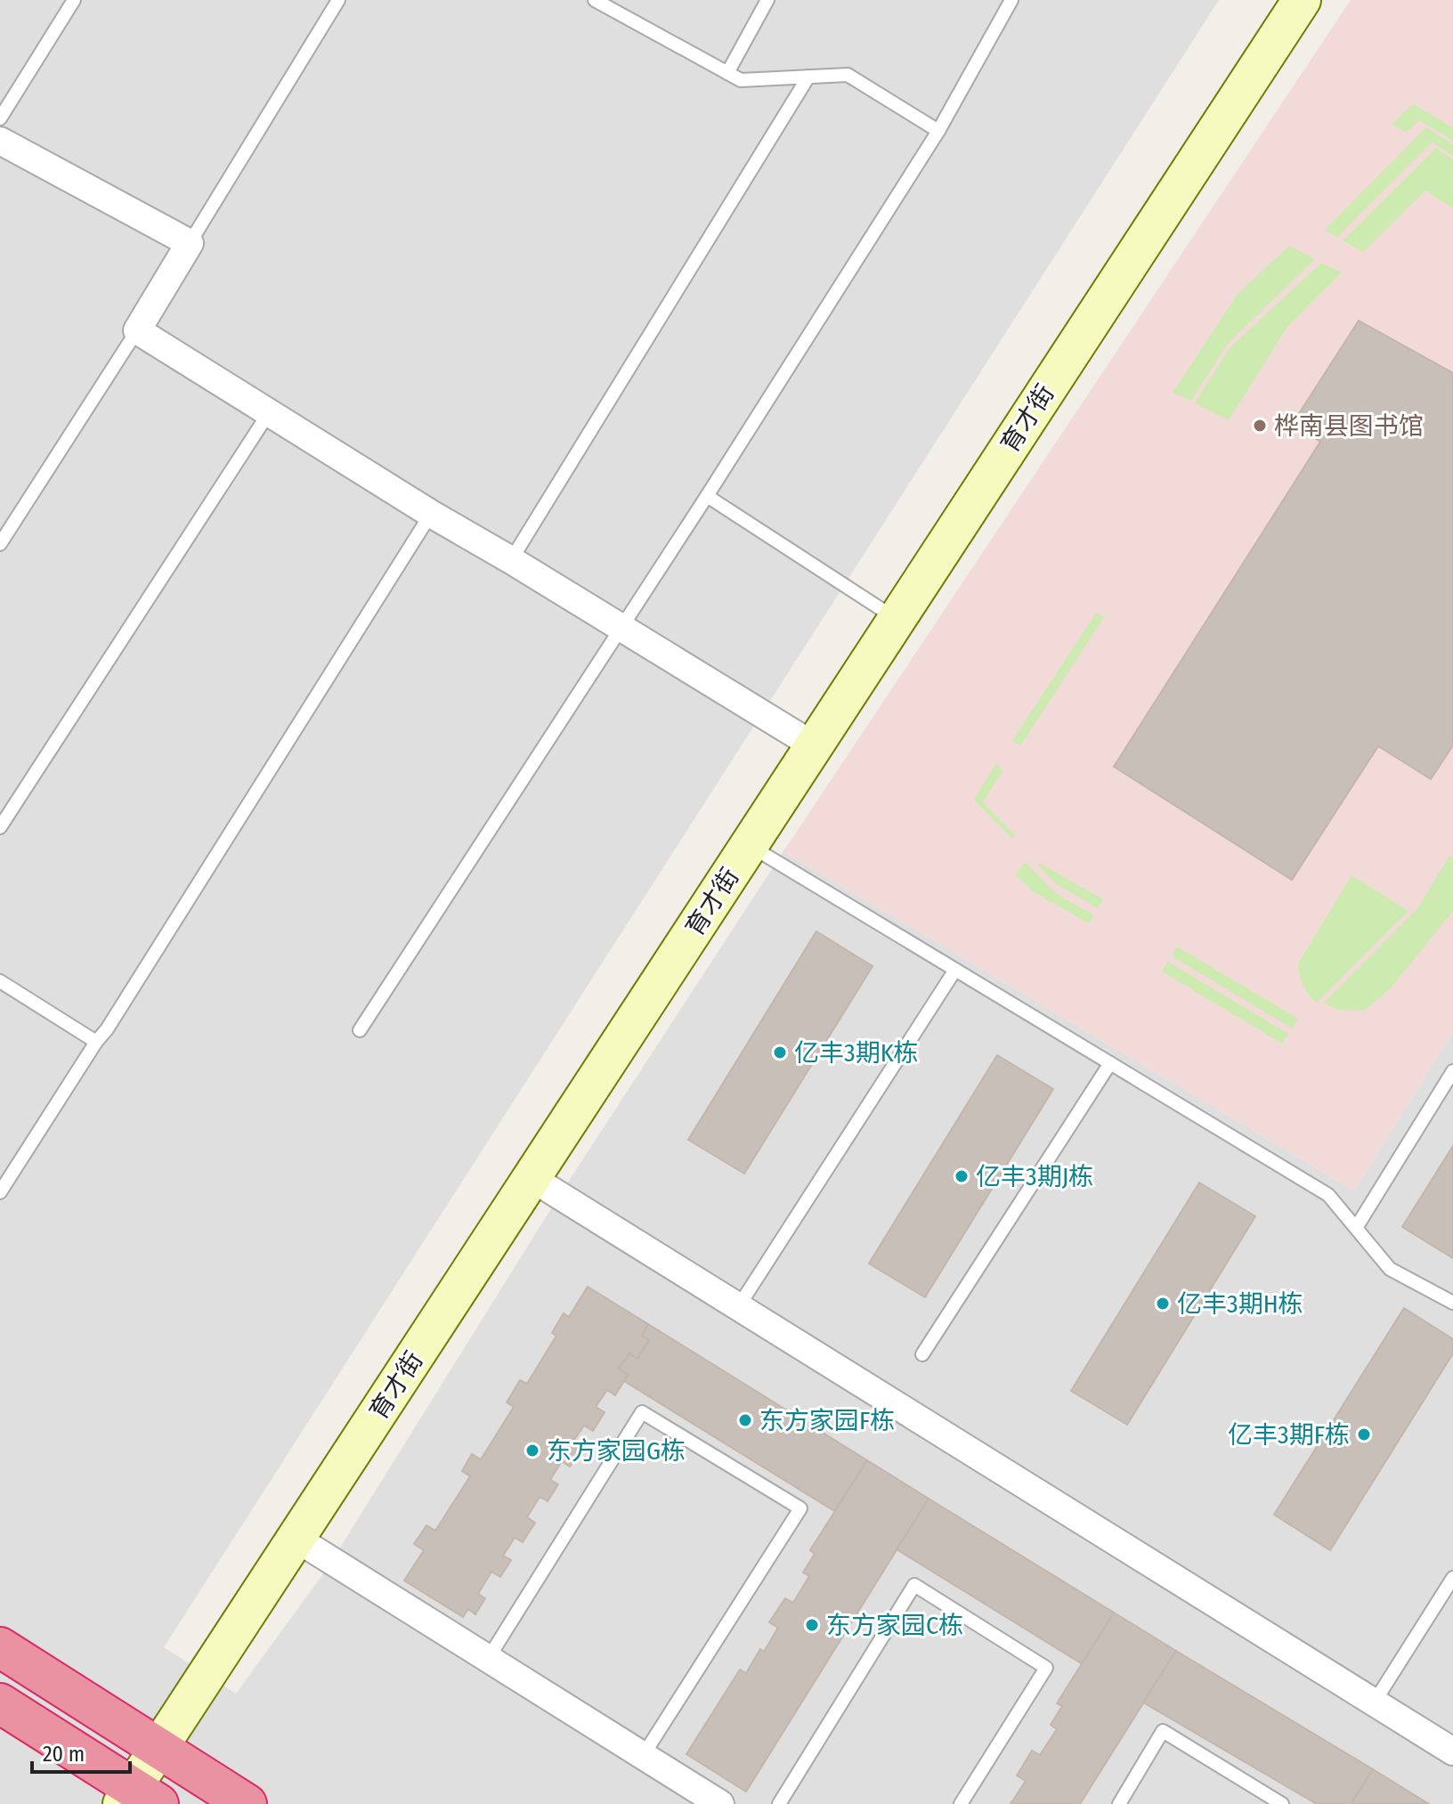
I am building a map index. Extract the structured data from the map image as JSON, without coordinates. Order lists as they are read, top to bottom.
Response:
{
  "streets": {
    "street": ["育才街"]
  },
  "places": [
    "桦南县图书馆",
    "亿丰3期K栋",
    "亿丰3期J栋",
    "亿丰3期H栋",
    "东方家园F栋",
    "亿丰3期F栋",
    "东方家园G栋",
    "东方家园C栋"
  ],
  "scale_bar": "20 m"
}
